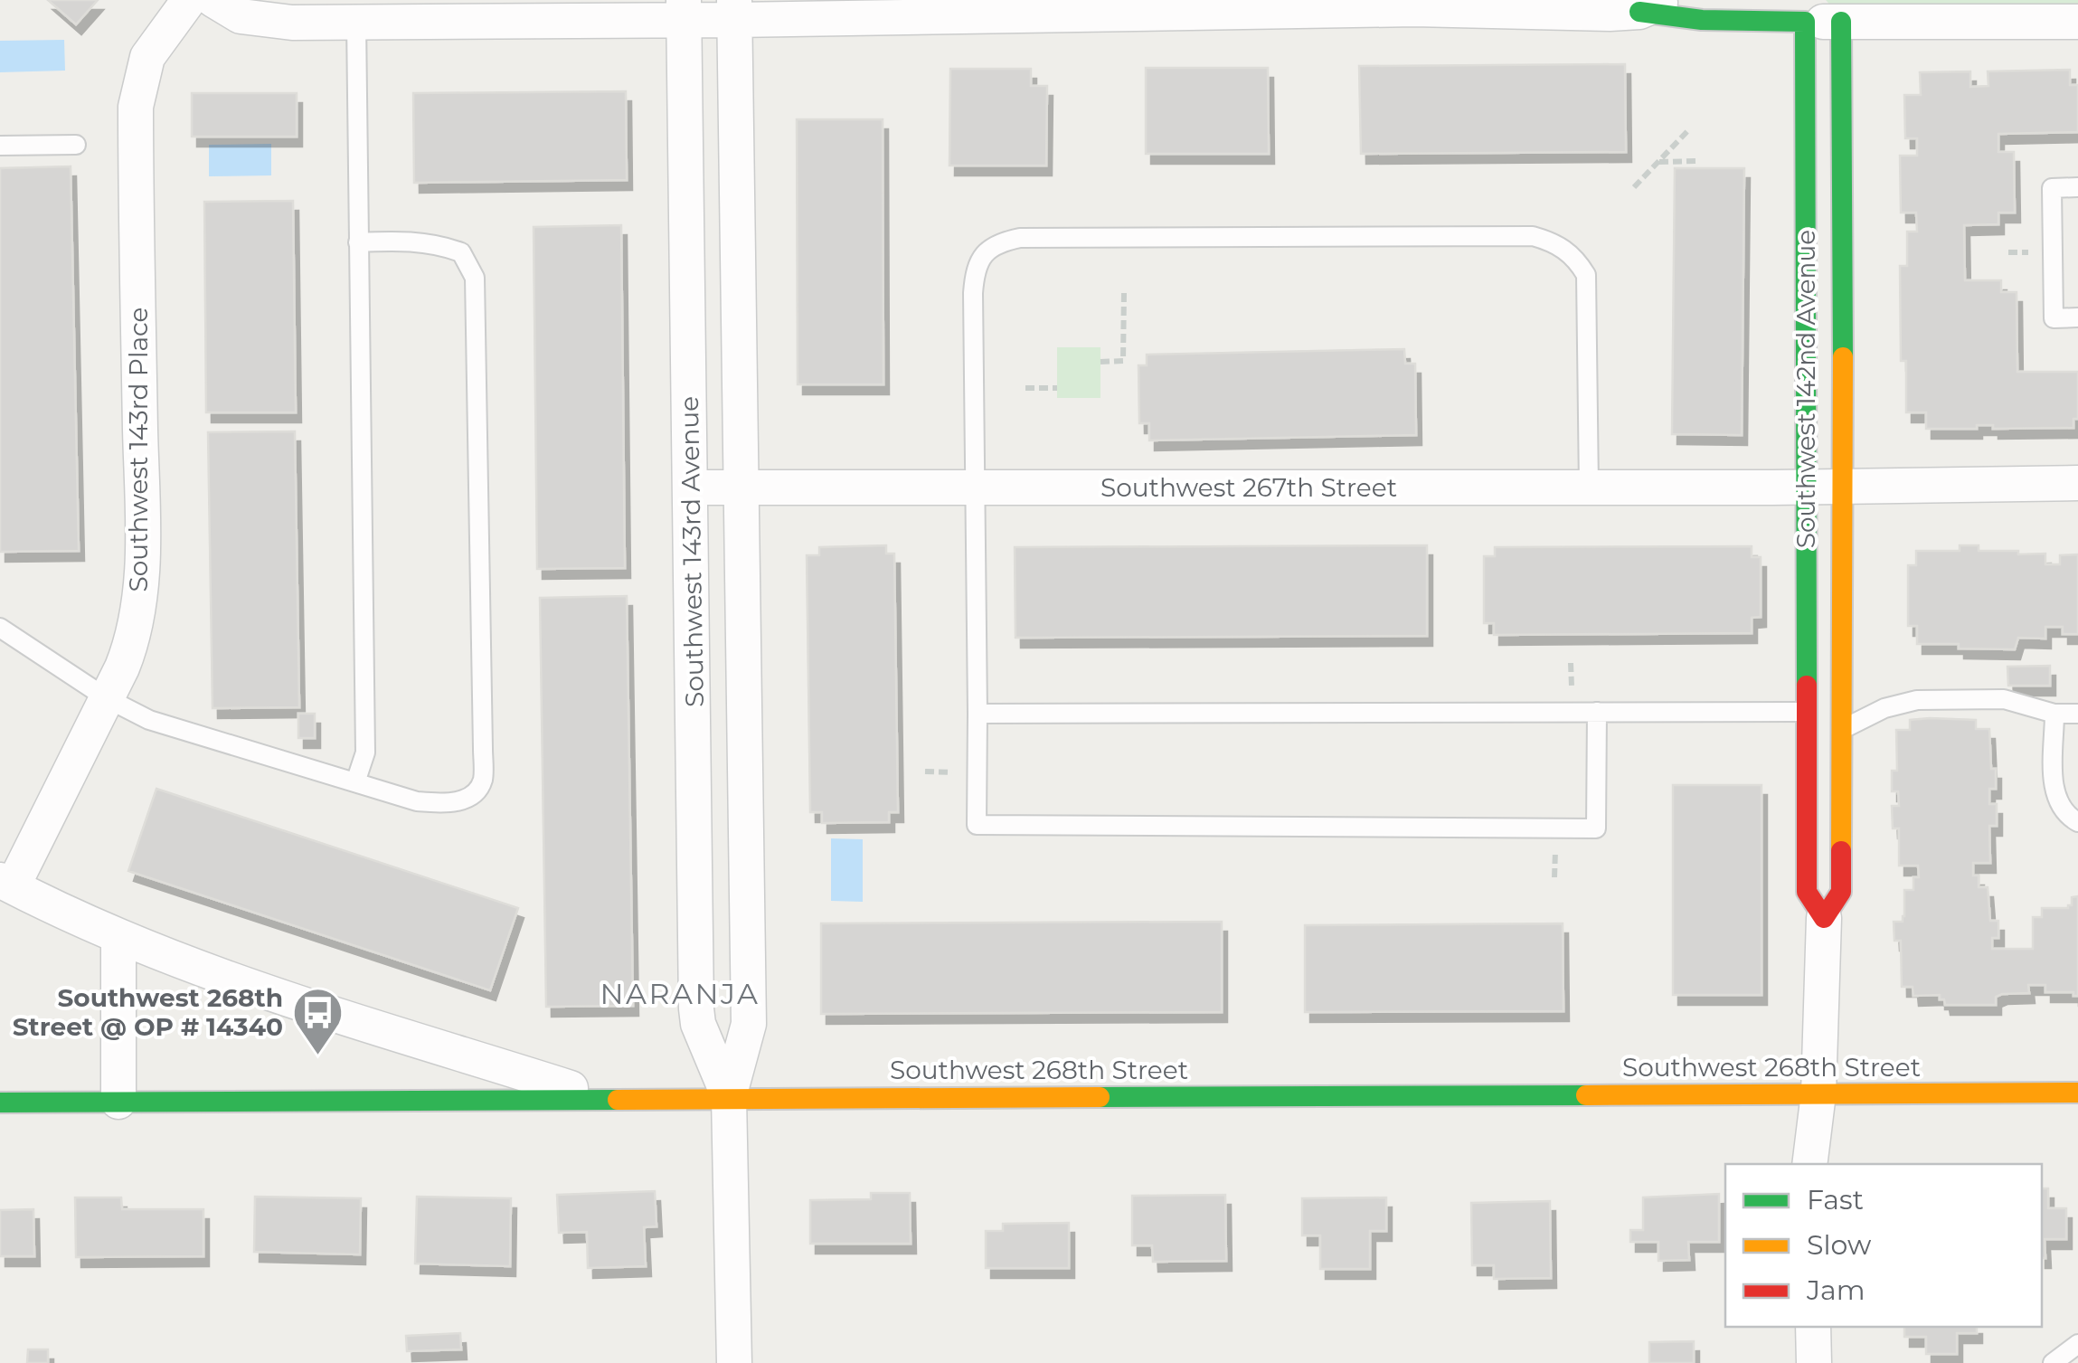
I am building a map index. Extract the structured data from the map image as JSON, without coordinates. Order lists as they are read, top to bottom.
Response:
{
  "streets": {
    "main road": ["Southwest 142nd Avenue", "Southwest 268th Street"],
    "street": ["Southwest 143rd Place", "Southwest 267th Street", "Southwest 143rd Avenue"]
  },
  "crossings": [
    ["Southwest 142nd Avenue", "Southwest 267th Street"],
    ["Southwest 142nd Avenue", "Southwest 268th Street"],
    ["Southwest 267th Street", "Southwest 143rd Avenue"],
    ["Southwest 143rd Avenue", "Southwest 268th Street"]
  ],
  "districts": ["NARANJA"],
  "places": {
    "bus stop": ["Southwest 268th Street @ OP # 14340"]
  },
  "legend": ["Fast", "Slow", "Jam"]
}
